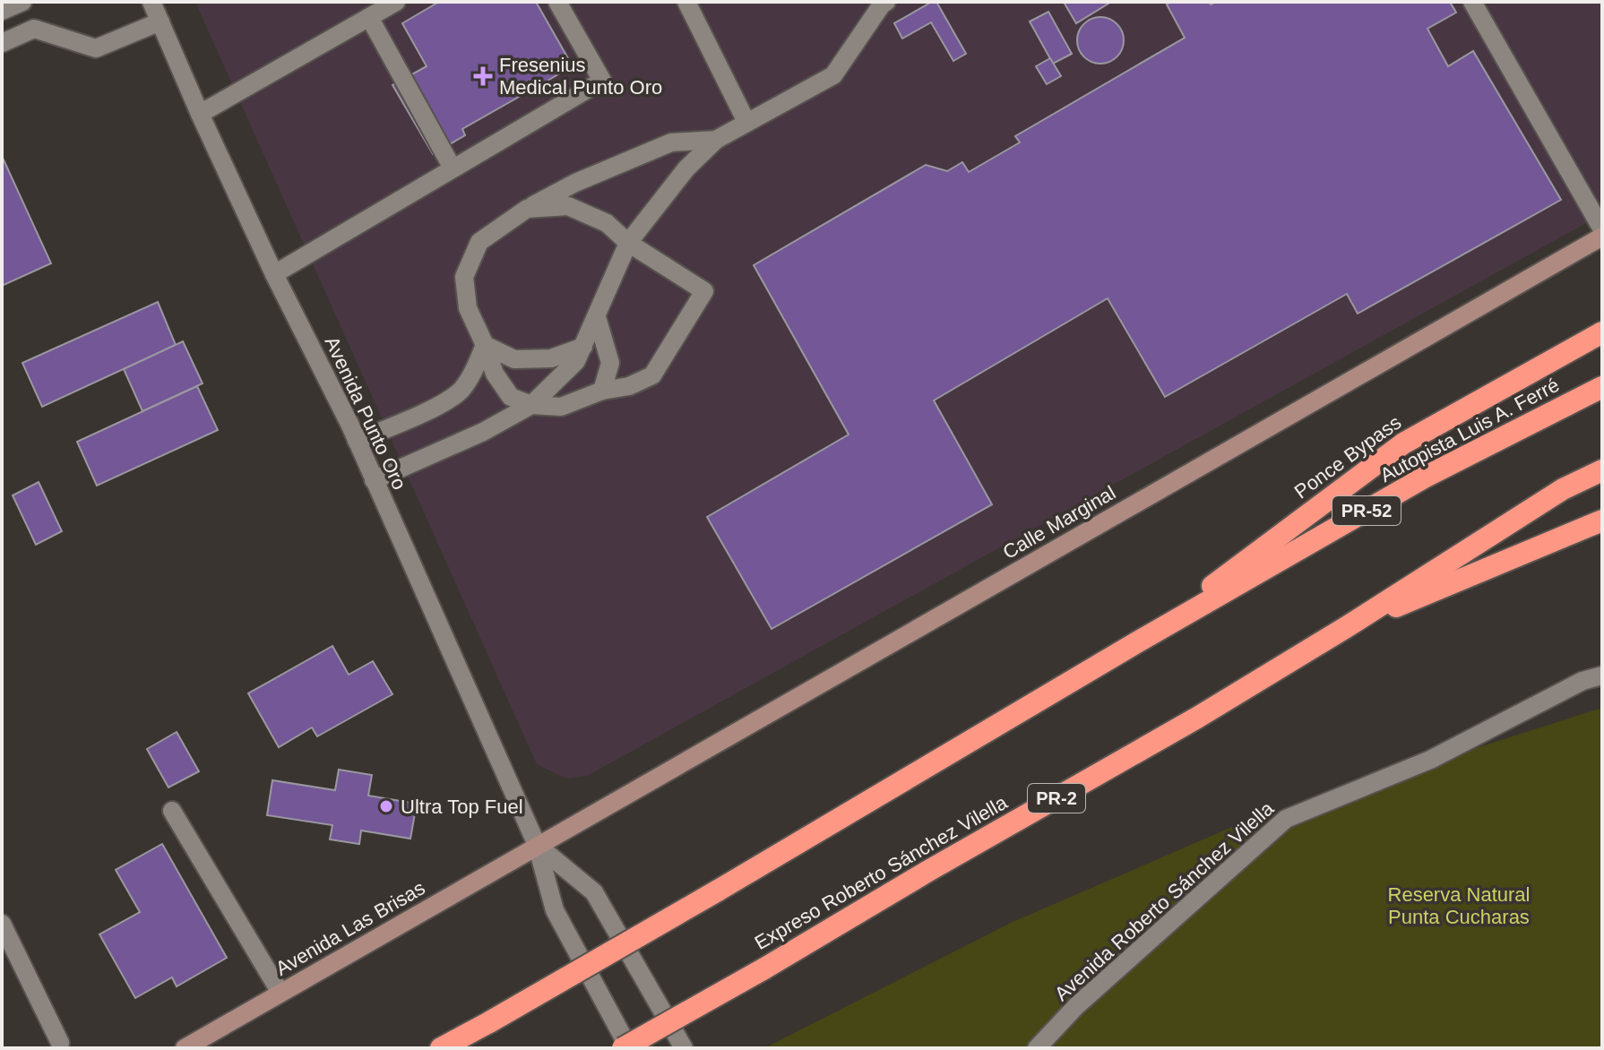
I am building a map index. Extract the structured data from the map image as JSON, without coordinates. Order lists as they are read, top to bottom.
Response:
{
  "streets": {
    "highway": [
      "Autopista Luis A. Ferré",
      "Ponce Bypass",
      "PR-52",
      "PR-2",
      "Expreso Roberto Sánchez Vilella"
    ],
    "street": [
      "Avenida Punto Oro",
      "Calle Marginal",
      "Avenida Roberto Sánchez Vilella",
      "Avenida Las Brisas"
    ]
  },
  "crossings": [
    ["Avenida Punto Oro", "Calle Marginal"],
    ["Avenida Punto Oro", "Avenida Las Brisas"],
    ["Autopista Luis A. Ferré", "Ponce Bypass"],
    ["Calle Marginal", "Avenida Las Brisas"],
    ["PR-2", "Expreso Roberto Sánchez Vilella"]
  ],
  "parks": ["Reserva Natural Punta Cucharas"],
  "places": {
    "health": ["Fresenius Medical Punto Oro"],
    "other": ["Ultra Top Fuel"]
  }
}
